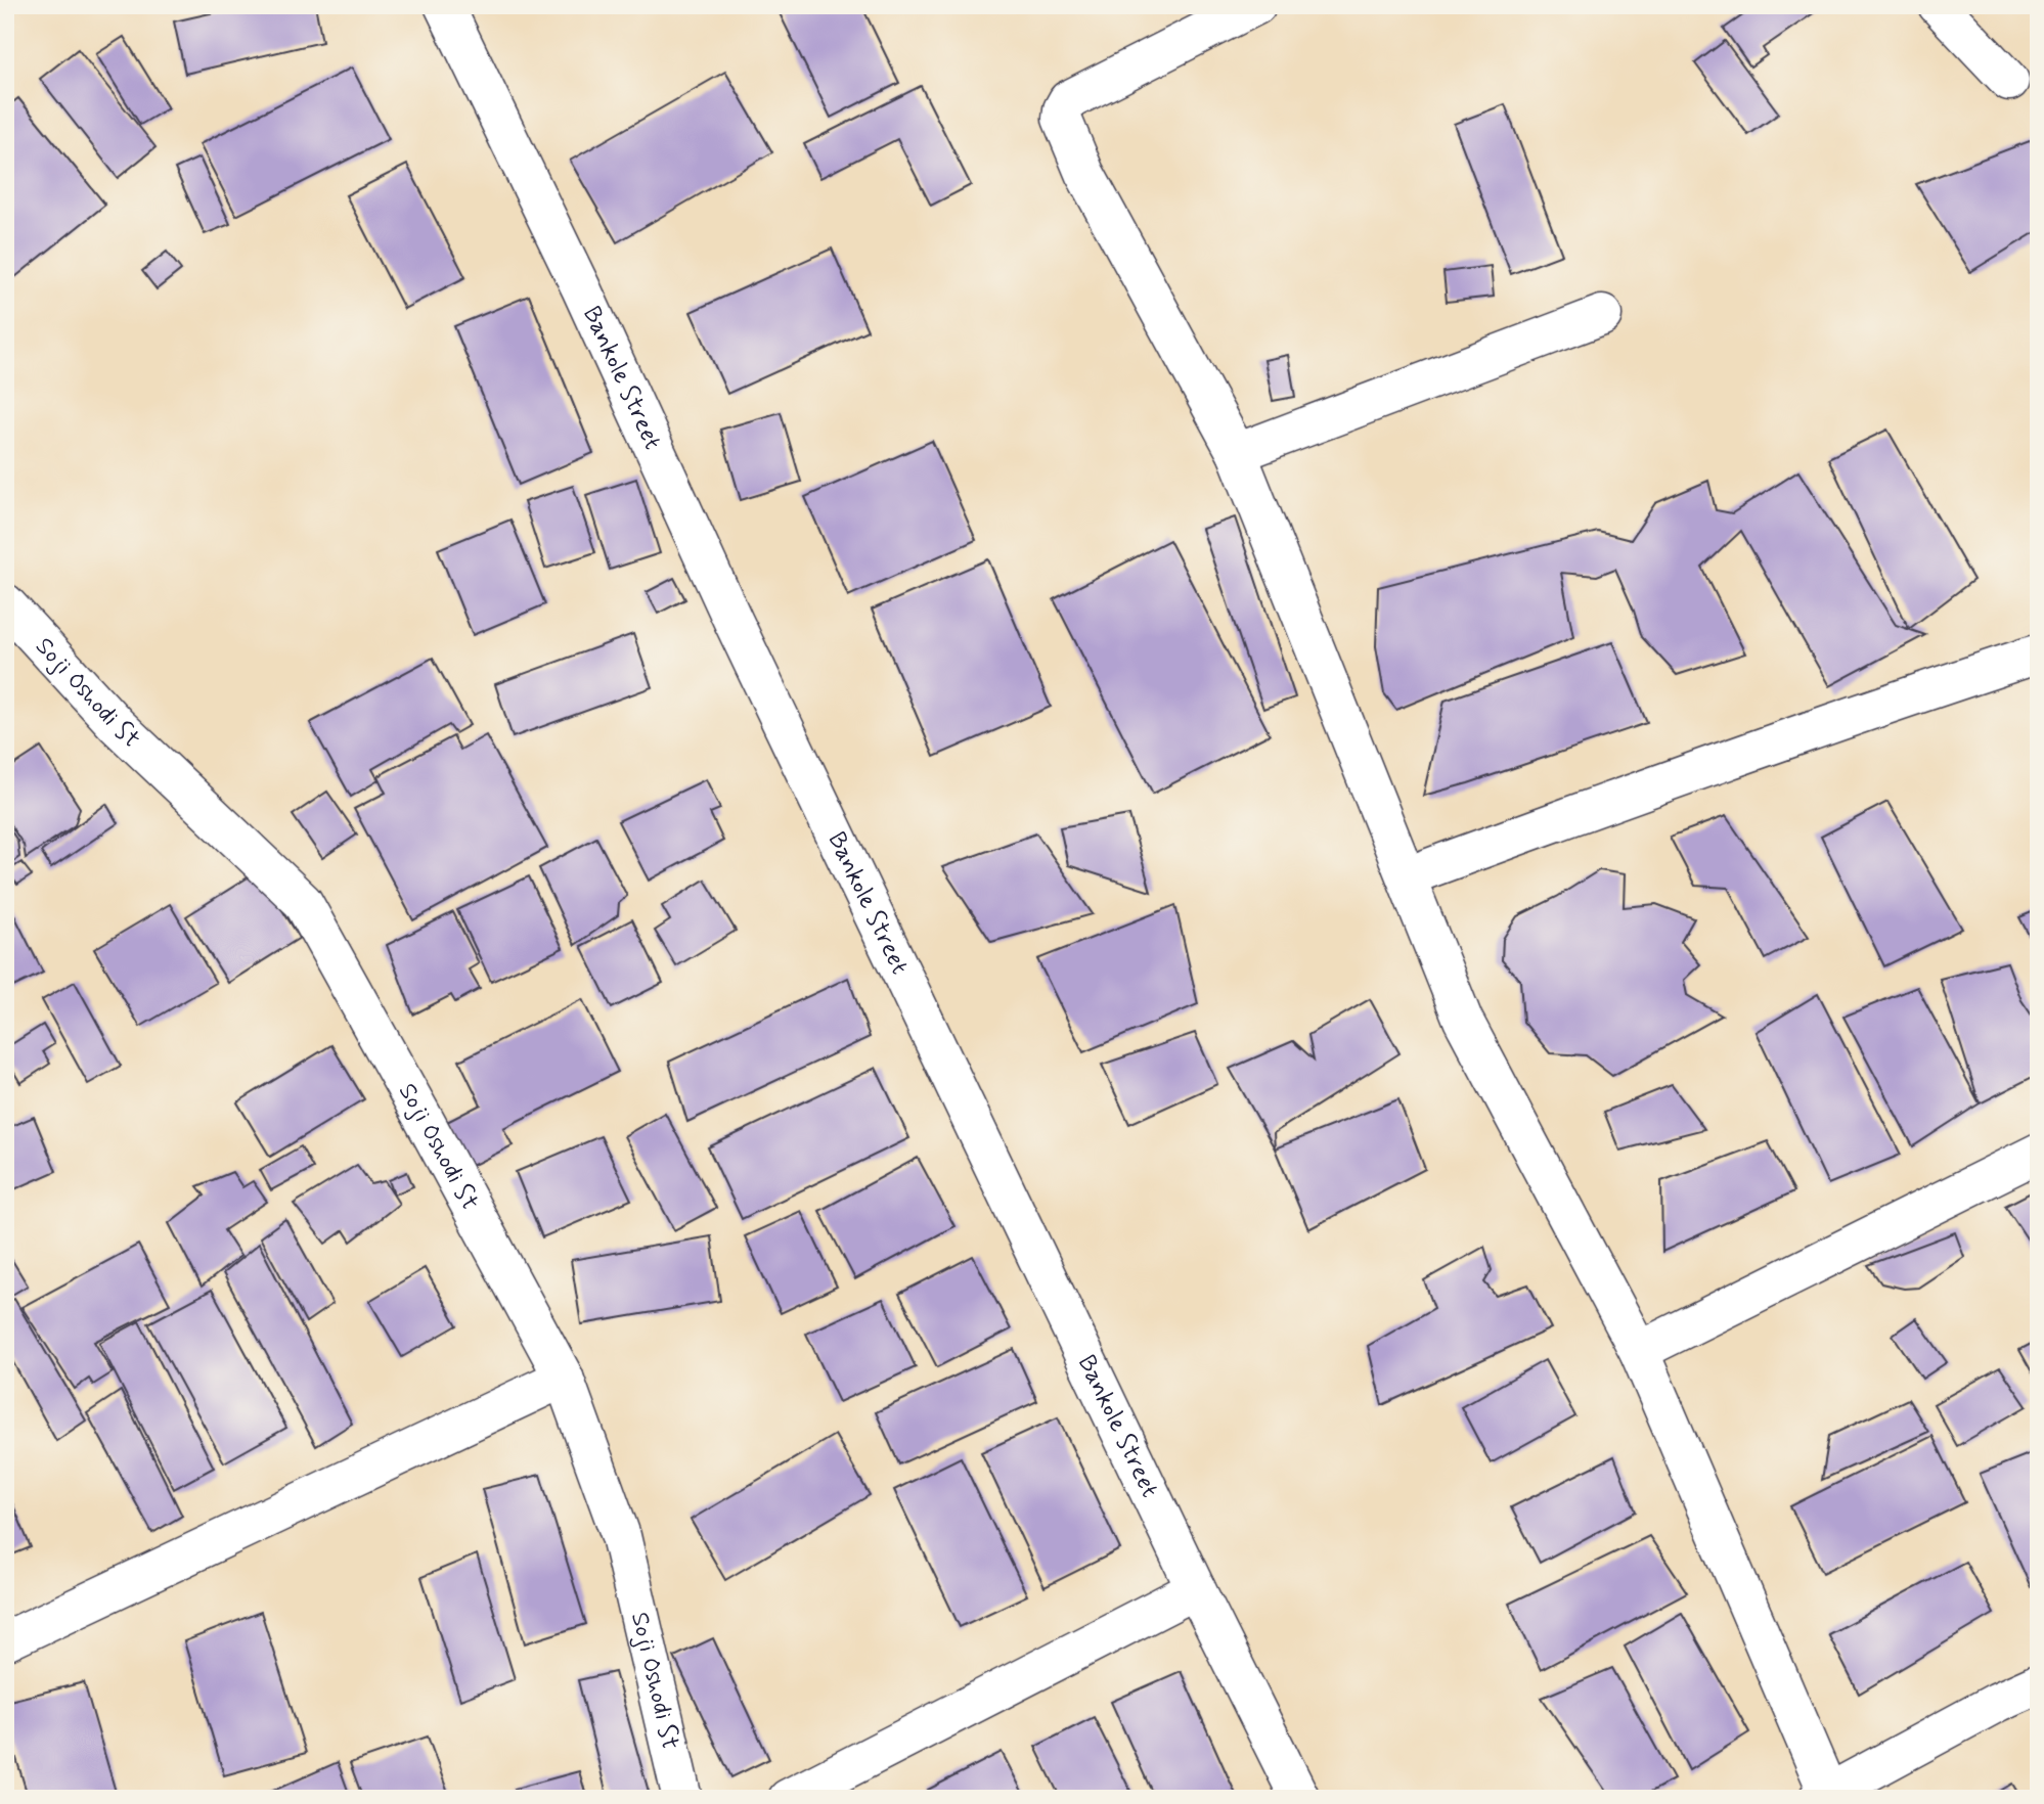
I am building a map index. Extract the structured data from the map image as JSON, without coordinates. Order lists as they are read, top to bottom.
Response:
{
  "streets": {
    "street": ["Bankole Street", "Soji Oshodi St"]
  }
}
